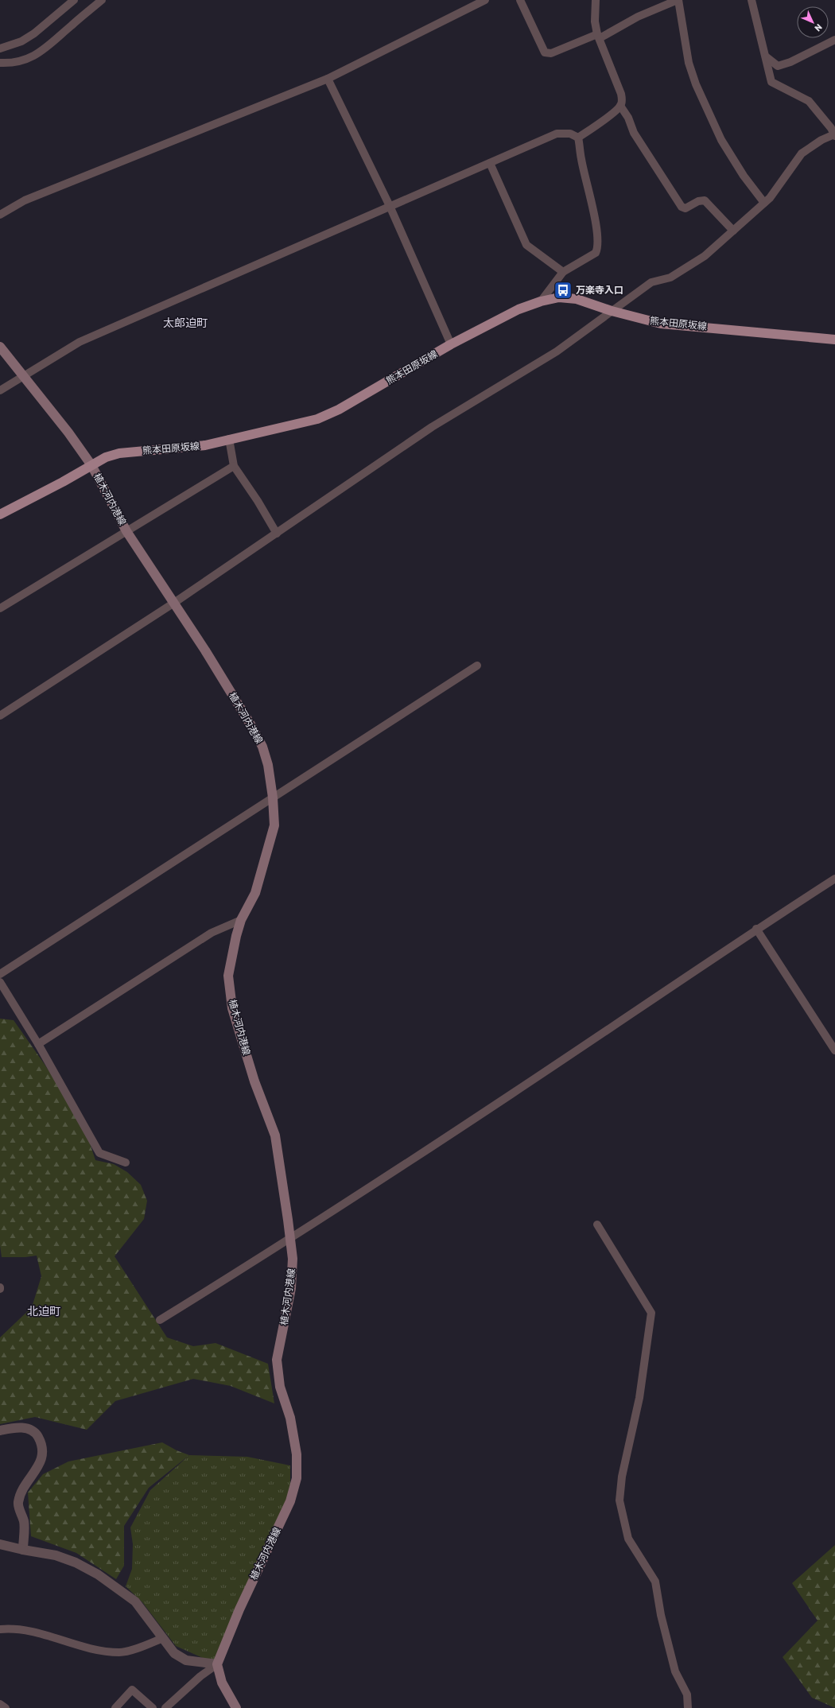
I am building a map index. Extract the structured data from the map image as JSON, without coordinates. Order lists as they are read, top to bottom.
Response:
{
  "streets": {
    "main road": ["熊本田原坂線", "植木河内港線"]
  },
  "crossings": [
    ["熊本田原坂線", "植木河内港線"]
  ],
  "districts": ["太郎迫町", "北迫町"],
  "places": {
    "bus stop": ["万楽寺入口"]
  },
  "north": "bottom right"
}
